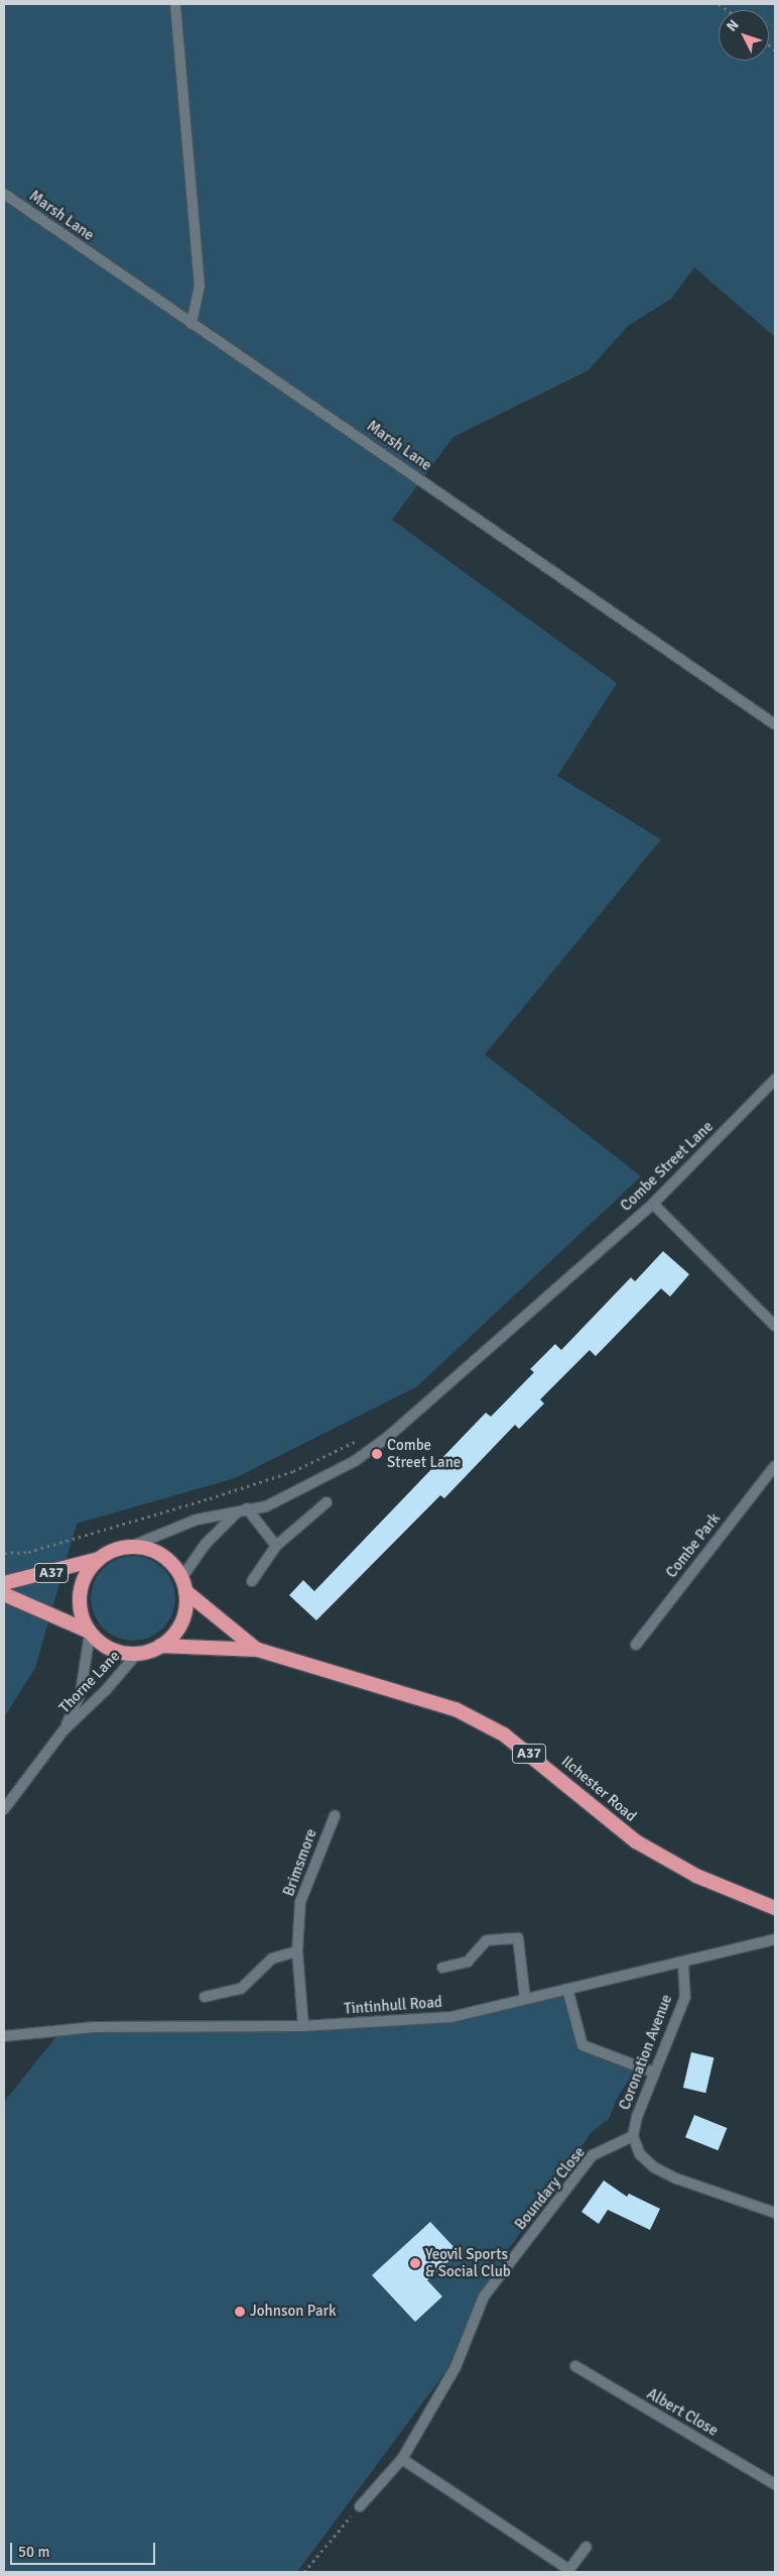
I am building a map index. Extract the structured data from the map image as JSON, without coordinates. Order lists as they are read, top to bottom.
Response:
{
  "streets": {
    "highway": ["A37", "Ilchester Road"],
    "street": [
      "Marsh Lane",
      "Combe Street Lane",
      "Combe Park",
      "Thorne Lane",
      "Brimsmore",
      "Tintinhull Road",
      "Coronation Avenue",
      "Boundary Close",
      "Albert Close"
    ]
  },
  "crossings": [
    ["Combe Street Lane", "A37"],
    ["Combe Street Lane", "Thorne Lane"],
    ["Combe Street Lane", "Ilchester Road"],
    ["A37", "Thorne Lane"],
    ["A37", "Ilchester Road"],
    ["Thorne Lane", "Ilchester Road"],
    ["Brimsmore", "Tintinhull Road"],
    ["Tintinhull Road", "Coronation Avenue"],
    ["Coronation Avenue", "Boundary Close"]
  ],
  "places": ["Combe Street Lane", "Yeovil Sports & Social Club", "Johnson Park"],
  "scale_bar": "50 m",
  "north": "top left"
}
